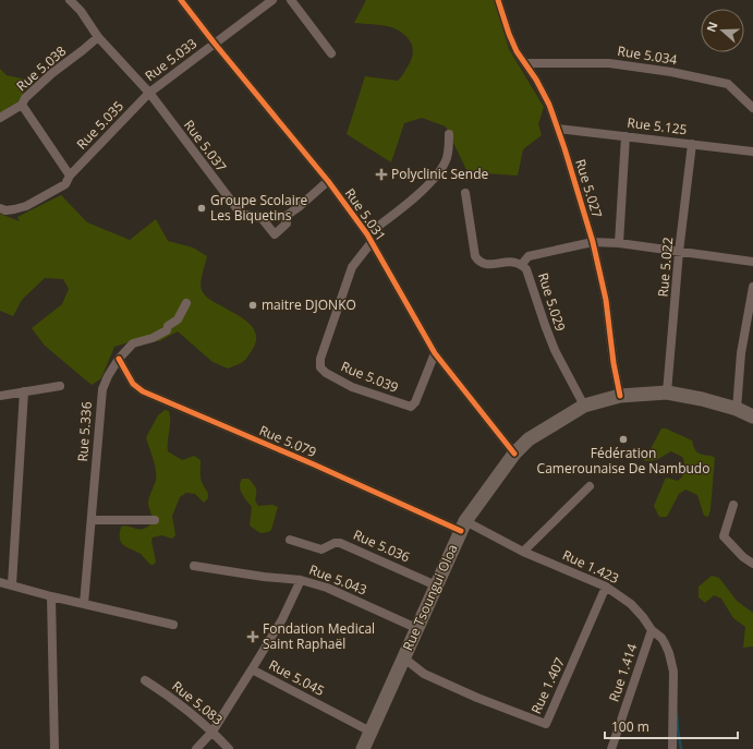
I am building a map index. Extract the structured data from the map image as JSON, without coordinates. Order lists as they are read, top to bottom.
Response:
{
  "streets": {
    "main road": ["Rue Tsoungui Oloa"],
    "street": [
      "Rue 5.034",
      "Rue 5.033",
      "Rue 5.038",
      "Rue 5.035",
      "Rue 5.125",
      "Rue 5.037",
      "Rue 5.027",
      "Rue 5.031",
      "Rue 5.022",
      "Rue 5.029",
      "Rue 5.039",
      "Rue 5.336",
      "Rue 5.079",
      "Rue 5.036",
      "Rue 1.423",
      "Rue 5.043",
      "Rue 1.414",
      "Rue 5.045",
      "Rue 1.407",
      "Rue 5.083"
    ]
  },
  "crossings": [
    ["Rue 5.034", "Rue 5.027"],
    ["Rue 5.033", "Rue 5.035"],
    ["Rue 5.033", "Rue 5.037"],
    ["Rue 5.033", "Rue 5.031"],
    ["Rue 5.038", "Rue 5.037"],
    ["Rue 5.035", "Rue 5.037"],
    ["Rue 5.125", "Rue 5.027"],
    ["Rue 5.125", "Rue 5.022"],
    ["Rue 5.037", "Rue 5.031"],
    ["Rue 5.027", "Rue Tsoungui Oloa"],
    ["Rue 5.031", "Rue 5.039"],
    ["Rue 5.031", "Rue Tsoungui Oloa"],
    ["Rue 5.022", "Rue Tsoungui Oloa"],
    ["Rue 5.029", "Rue Tsoungui Oloa"],
    ["Rue 5.336", "Rue 5.079"],
    ["Rue 5.079", "Rue 1.423"],
    ["Rue 5.079", "Rue Tsoungui Oloa"],
    ["Rue 5.036", "Rue Tsoungui Oloa"],
    ["Rue 1.423", "Rue Tsoungui Oloa"],
    ["Rue 1.423", "Rue 1.414"],
    ["Rue 1.423", "Rue 1.407"],
    ["Rue 5.043", "Rue Tsoungui Oloa"],
    ["Rue Tsoungui Oloa", "Rue 5.045"],
    ["Rue Tsoungui Oloa", "Rue 1.407"],
    ["Rue 5.045", "Rue 5.083"]
  ],
  "places": {
    "health": ["Polyclinic Sende", "Fondation Medical Saint Raphaël"],
    "other": ["Groupe Scolaire Les Biquetins", "maitre DJONKO", "Fédération Camerounaise De Nambudo"]
  },
  "scale_bar": "100 m",
  "north": "left"
}
